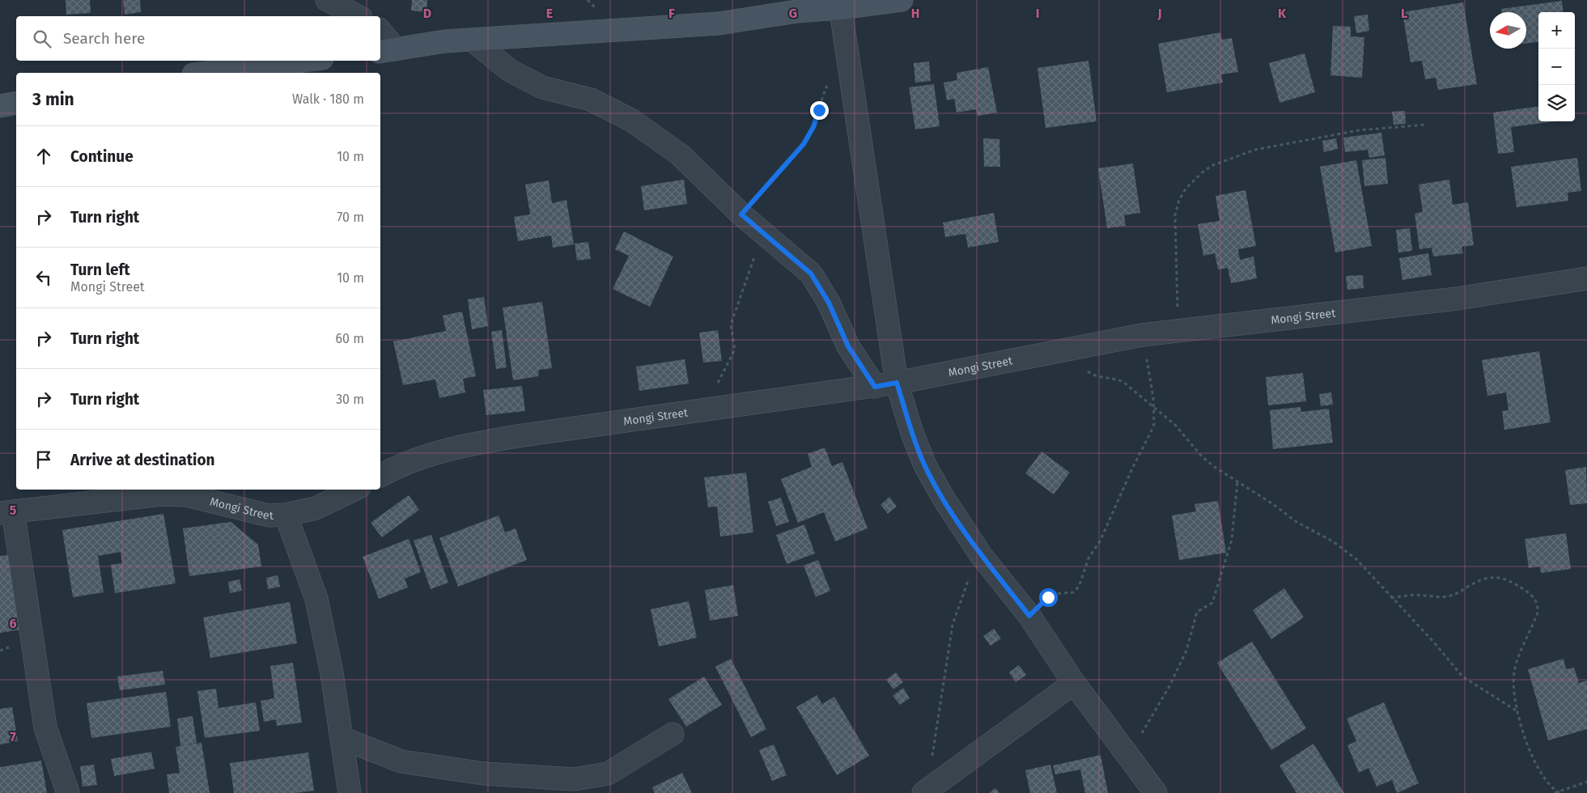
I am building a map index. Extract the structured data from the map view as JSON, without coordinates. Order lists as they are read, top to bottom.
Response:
{
  "streets": {
    "street": ["Mongi Street"]
  },
  "north": "left",
  "page": {
    "map_buttons": ["+", "−"],
    "search": "Search here",
    "heading": ["3 min", "Walk · 180 m"],
    "list": [
      ["Continue", "10 m"],
      ["Turn right", "70 m"],
      ["Turn left", "Mongi Street", "10 m"],
      ["Turn right", "60 m"],
      ["Turn right", "30 m"],
      "Arrive at destination"
    ]
  },
  "grid": {
    "columns": [
      "D",
      "E",
      "F",
      "G",
      "H",
      "I",
      "J",
      "K",
      "L"
    ],
    "rows": ["5", "6", "7"]
  }
}
